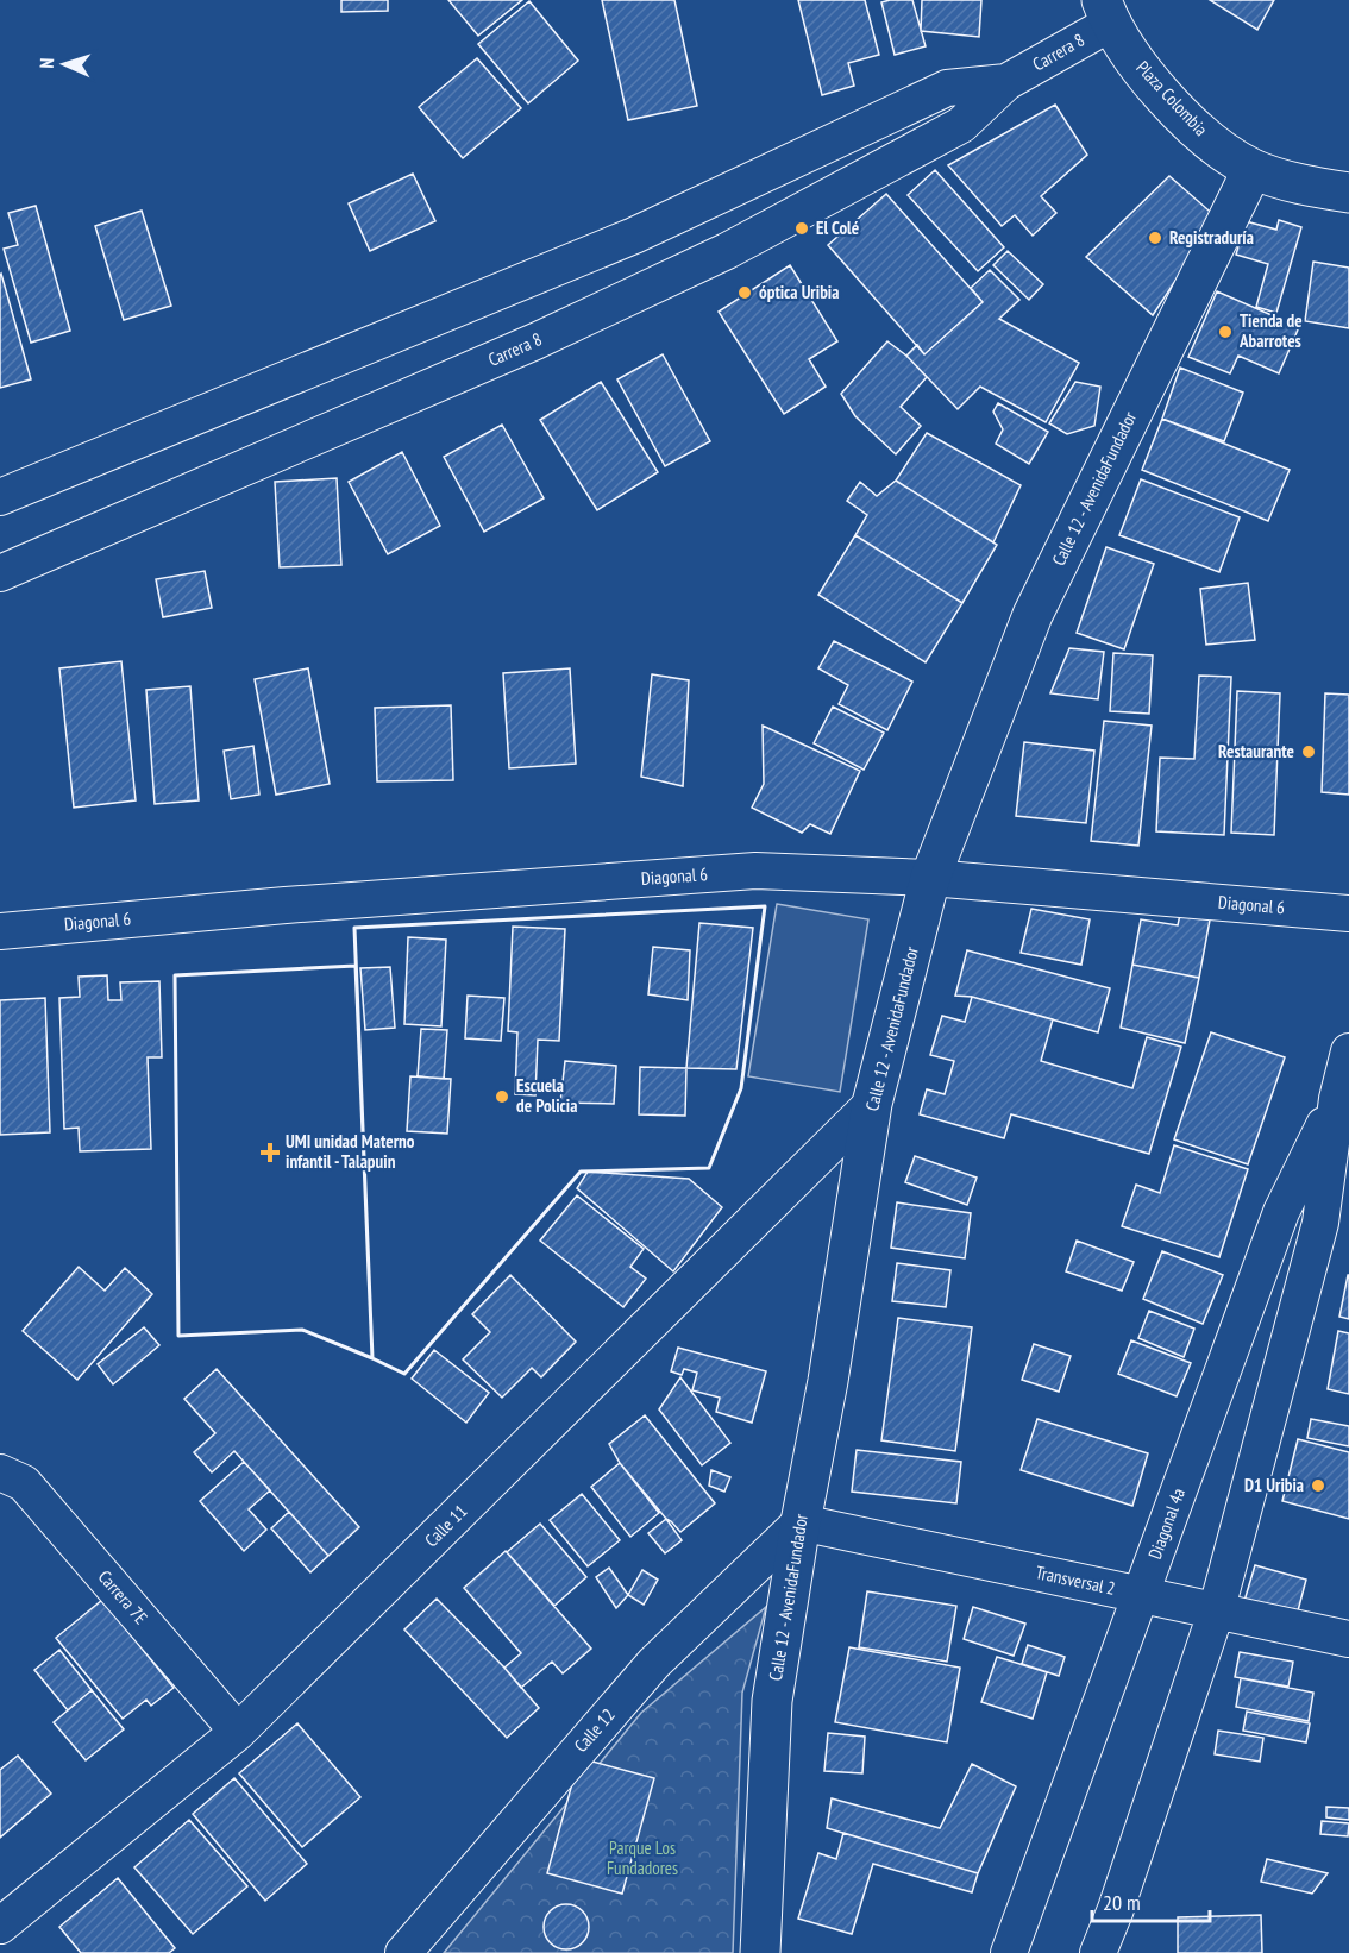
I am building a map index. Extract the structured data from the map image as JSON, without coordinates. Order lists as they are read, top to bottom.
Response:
{
  "streets": {
    "street": [
      "Carrera 8",
      "Plaza Colombia",
      "Calle 12 - AvenidaFundador",
      "Diagonal 6",
      "Diagonal 4a",
      "Calle 11",
      "Transversal 2",
      "Carrera 7E",
      "Calle 12"
    ]
  },
  "crossings": [
    ["Carrera 8", "Plaza Colombia"],
    ["Plaza Colombia", "Calle 12 - AvenidaFundador"],
    ["Calle 12 - AvenidaFundador", "Diagonal 6"],
    ["Calle 12 - AvenidaFundador", "Calle 11"],
    ["Calle 12 - AvenidaFundador", "Transversal 2"],
    ["Calle 12 - AvenidaFundador", "Calle 12"],
    ["Diagonal 4a", "Transversal 2"],
    ["Calle 11", "Carrera 7E"],
    ["Transversal 2", "Calle 12"]
  ],
  "parks": ["Parque Los Fundadores"],
  "places": {
    "other": [
      "El Colé",
      "Registraduría",
      "óptica Uribia",
      "Tienda de Abarrotes",
      "Restaurante",
      "Escuela de Policia",
      "D1 Uribia"
    ],
    "health": ["UMI unidad Materno infantil - Talapuin"]
  },
  "scale_bar": "20 m",
  "north": "left"
}
